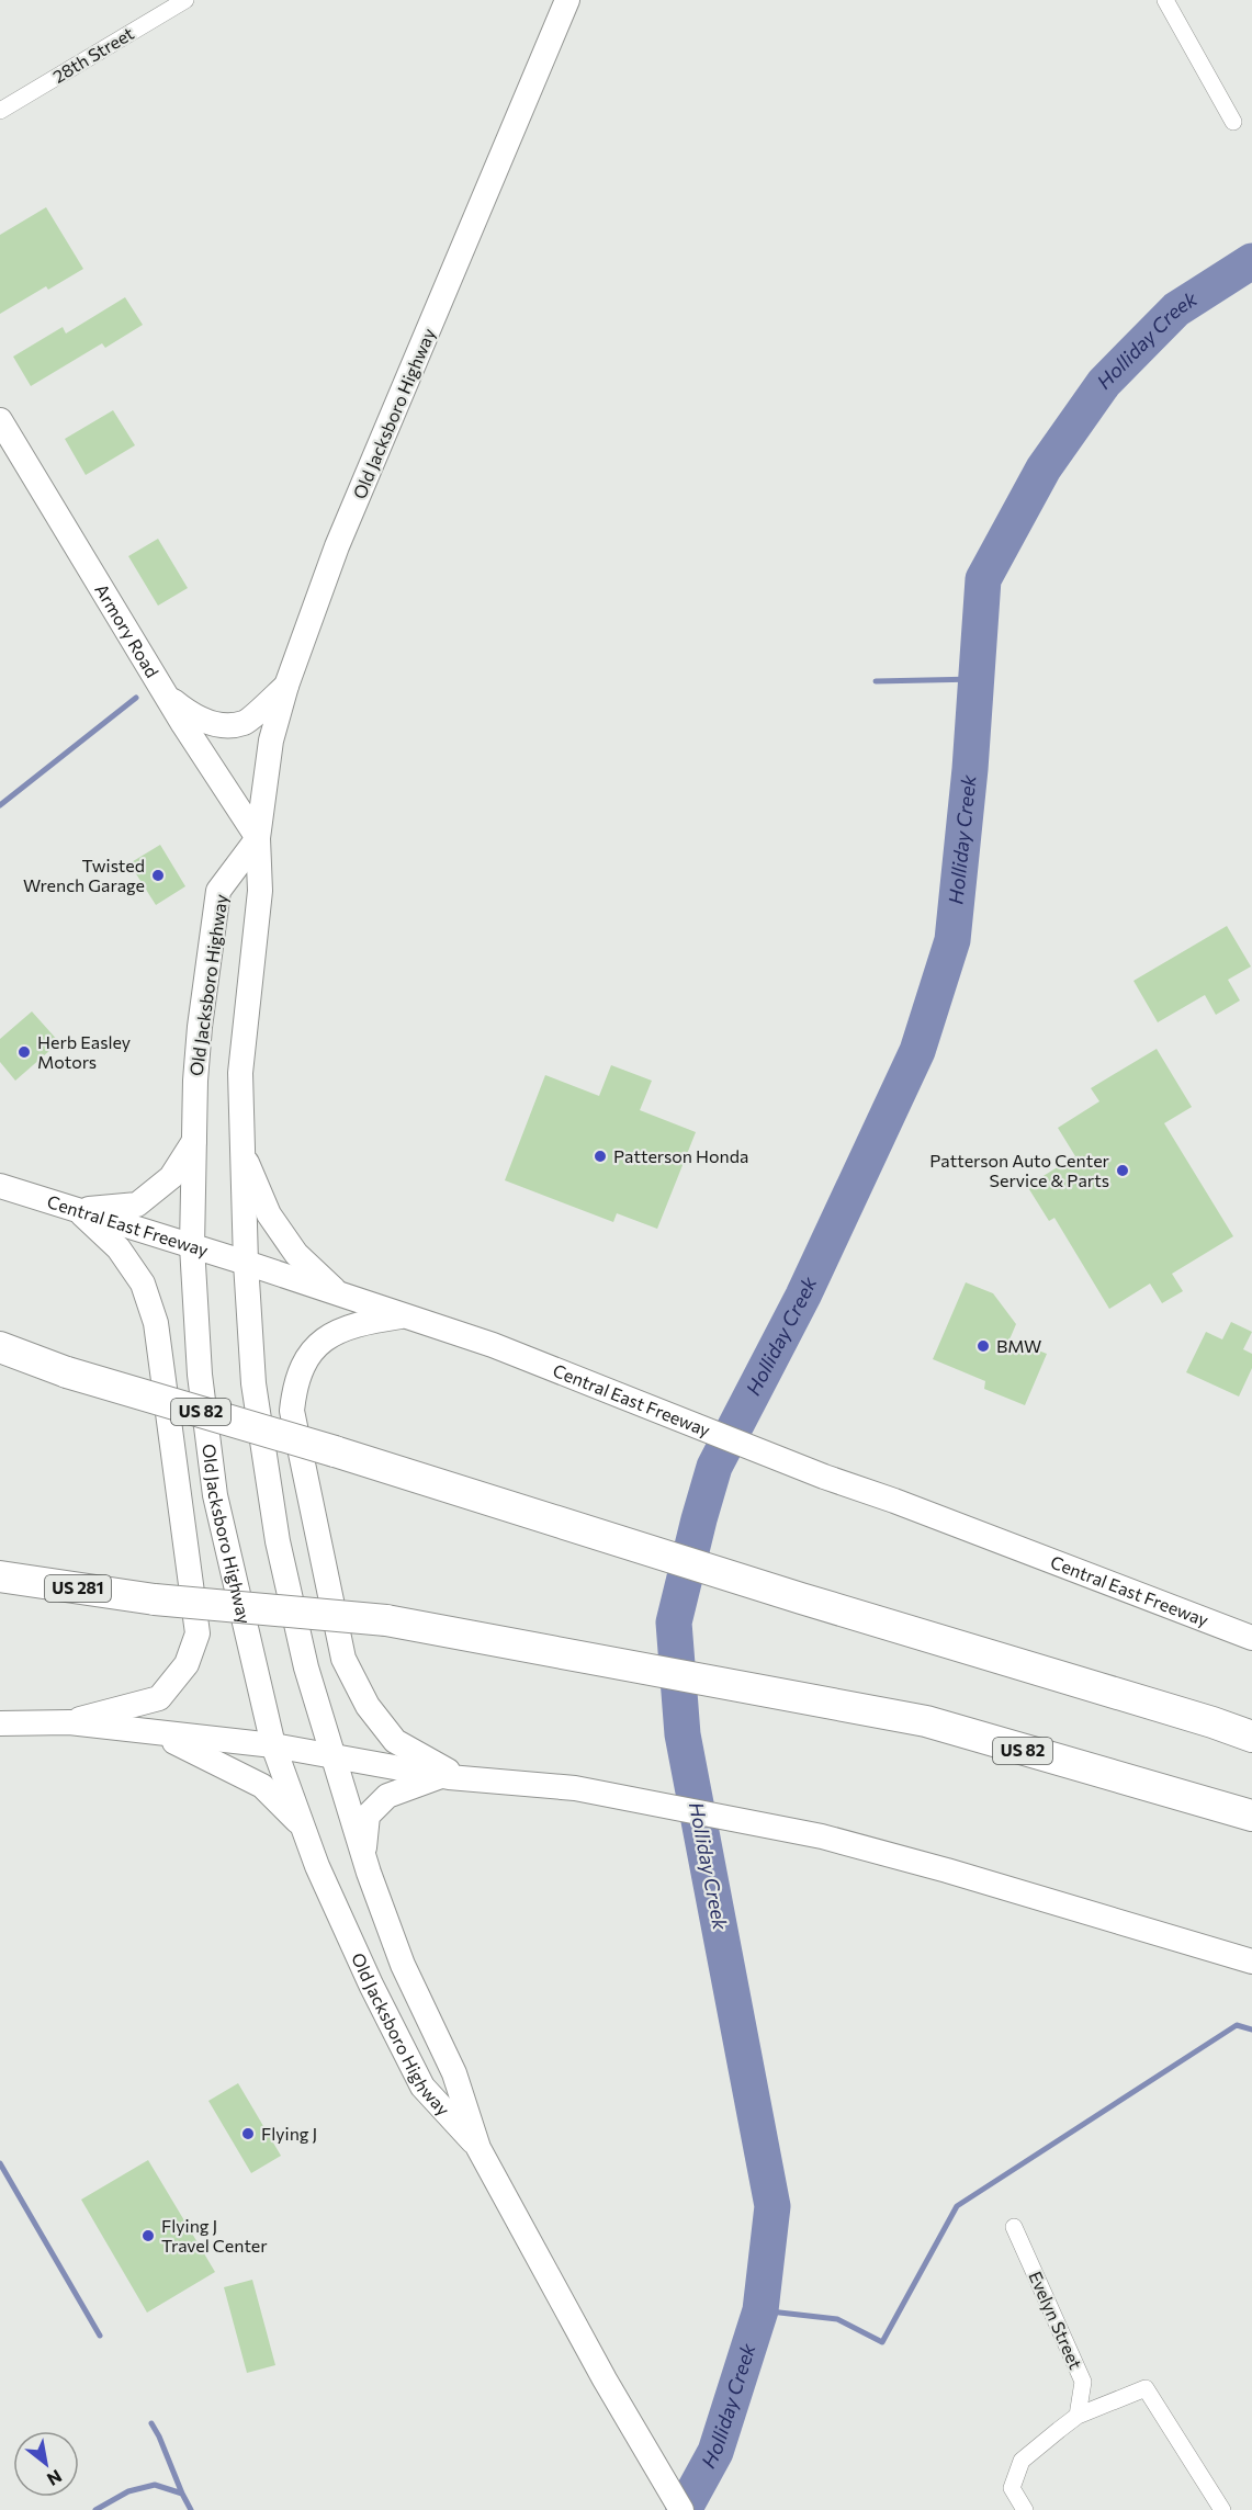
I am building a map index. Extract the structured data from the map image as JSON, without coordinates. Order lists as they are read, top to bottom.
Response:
{
  "streets": {
    "highway": ["US 82", "US 281"],
    "main road": ["Old Jacksboro Highway", "Armory Road", "Central East Freeway"],
    "street": ["28th Street", "Evelyn Street"]
  },
  "crossings": [
    ["Old Jacksboro Highway", "Armory Road"],
    ["Old Jacksboro Highway", "Central East Freeway"],
    ["US 82", "US 281"]
  ],
  "water": ["Holliday Creek"],
  "places": [
    "Twisted Wrench Garage",
    "Herb Easley Motors",
    "Patterson Honda",
    "Patterson Auto Center Service & Parts",
    "BMW",
    "Flying J",
    "Flying J Travel Center"
  ],
  "north": "bottom right"
}
